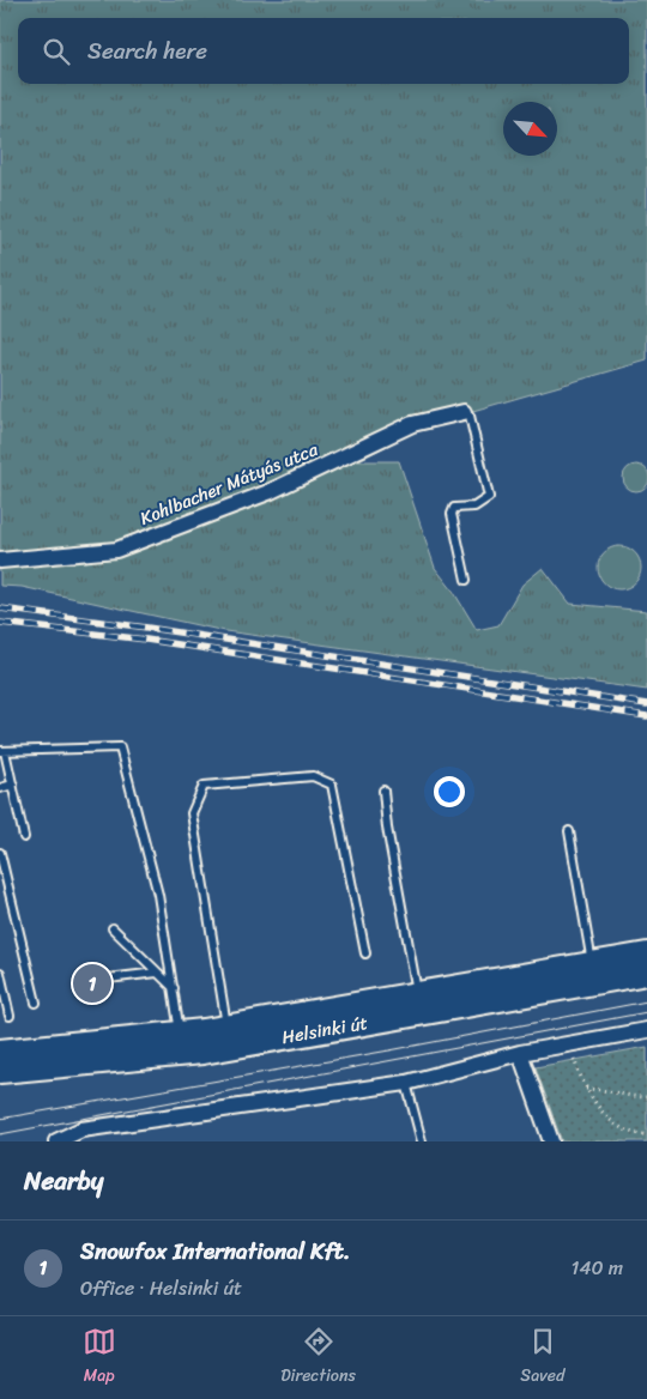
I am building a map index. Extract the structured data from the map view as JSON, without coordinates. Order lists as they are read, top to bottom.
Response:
{
  "streets": {
    "main road": ["Helsinki út"],
    "street": ["Kohlbacher Mátyás utca"]
  },
  "north": "bottom right",
  "page": {
    "search": "Search here",
    "pins": "1",
    "heading": "Nearby",
    "list": [
      {
        "mark": "1",
        "name": "Snowfox International Kft.",
        "note": "Office · Helsinki út",
        "value": "140 m"
      }
    ],
    "nav": ["Map", "Directions", "Saved"]
  }
}
